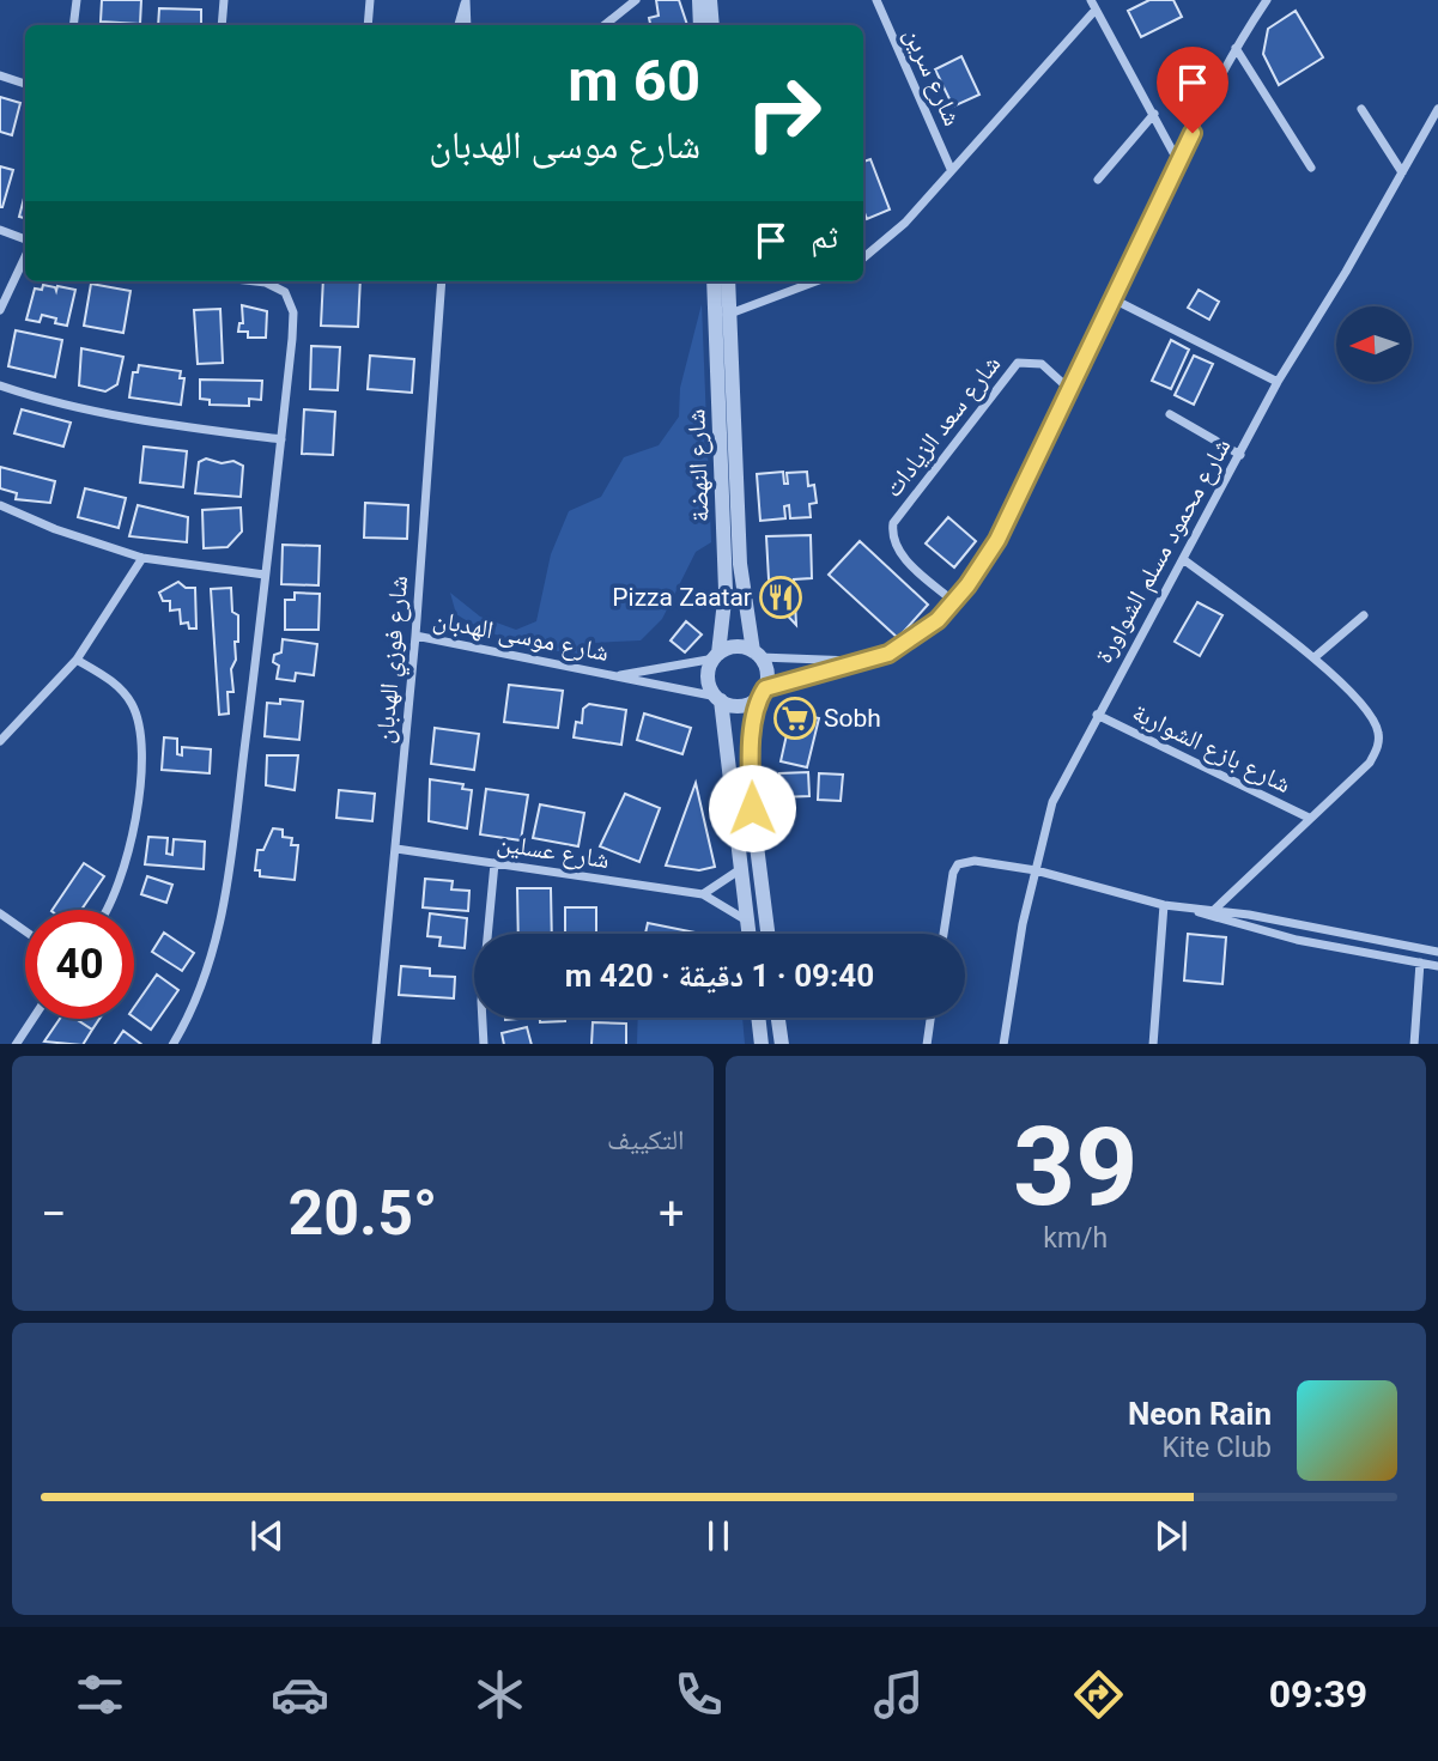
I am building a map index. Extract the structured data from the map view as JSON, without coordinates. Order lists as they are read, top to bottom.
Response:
{
  "streets": {
    "street": [
      "شارع سرين",
      "شارع سعد الزيادات",
      "شارع النهضة",
      "شارع محمود مسلم الشواورة",
      "شارع موسى الهدبان",
      "شارع فوزي الهدبان",
      "شارع بازع الشواربة",
      "شارع عسلين"
    ]
  },
  "crossings": [
    ["شارع النهضة", "شارع موسى الهدبان"],
    ["شارع محمود مسلم الشواورة", "شارع بازع الشواربة"],
    ["شارع موسى الهدبان", "شارع فوزي الهدبان"],
    ["شارع فوزي الهدبان", "شارع عسلين"]
  ],
  "places": {
    "restaurant": ["Pizza Zaatar"],
    "supermarket": ["Sobh"]
  },
  "north": "left",
  "page": {
    "turn": ["60 m", "شارع موسى الهدبان"],
    "then": "ثم",
    "limit": "40",
    "trip": "09:40 · 1 دقيقة · 420 m",
    "tile": [
      ["39", "km/h"],
      "التكييف"
    ],
    "heat": ["−", "20.5°", "+"],
    "song": ["Neon Rain", "Kite Club"],
    "tabs": "09:39"
  }
}
